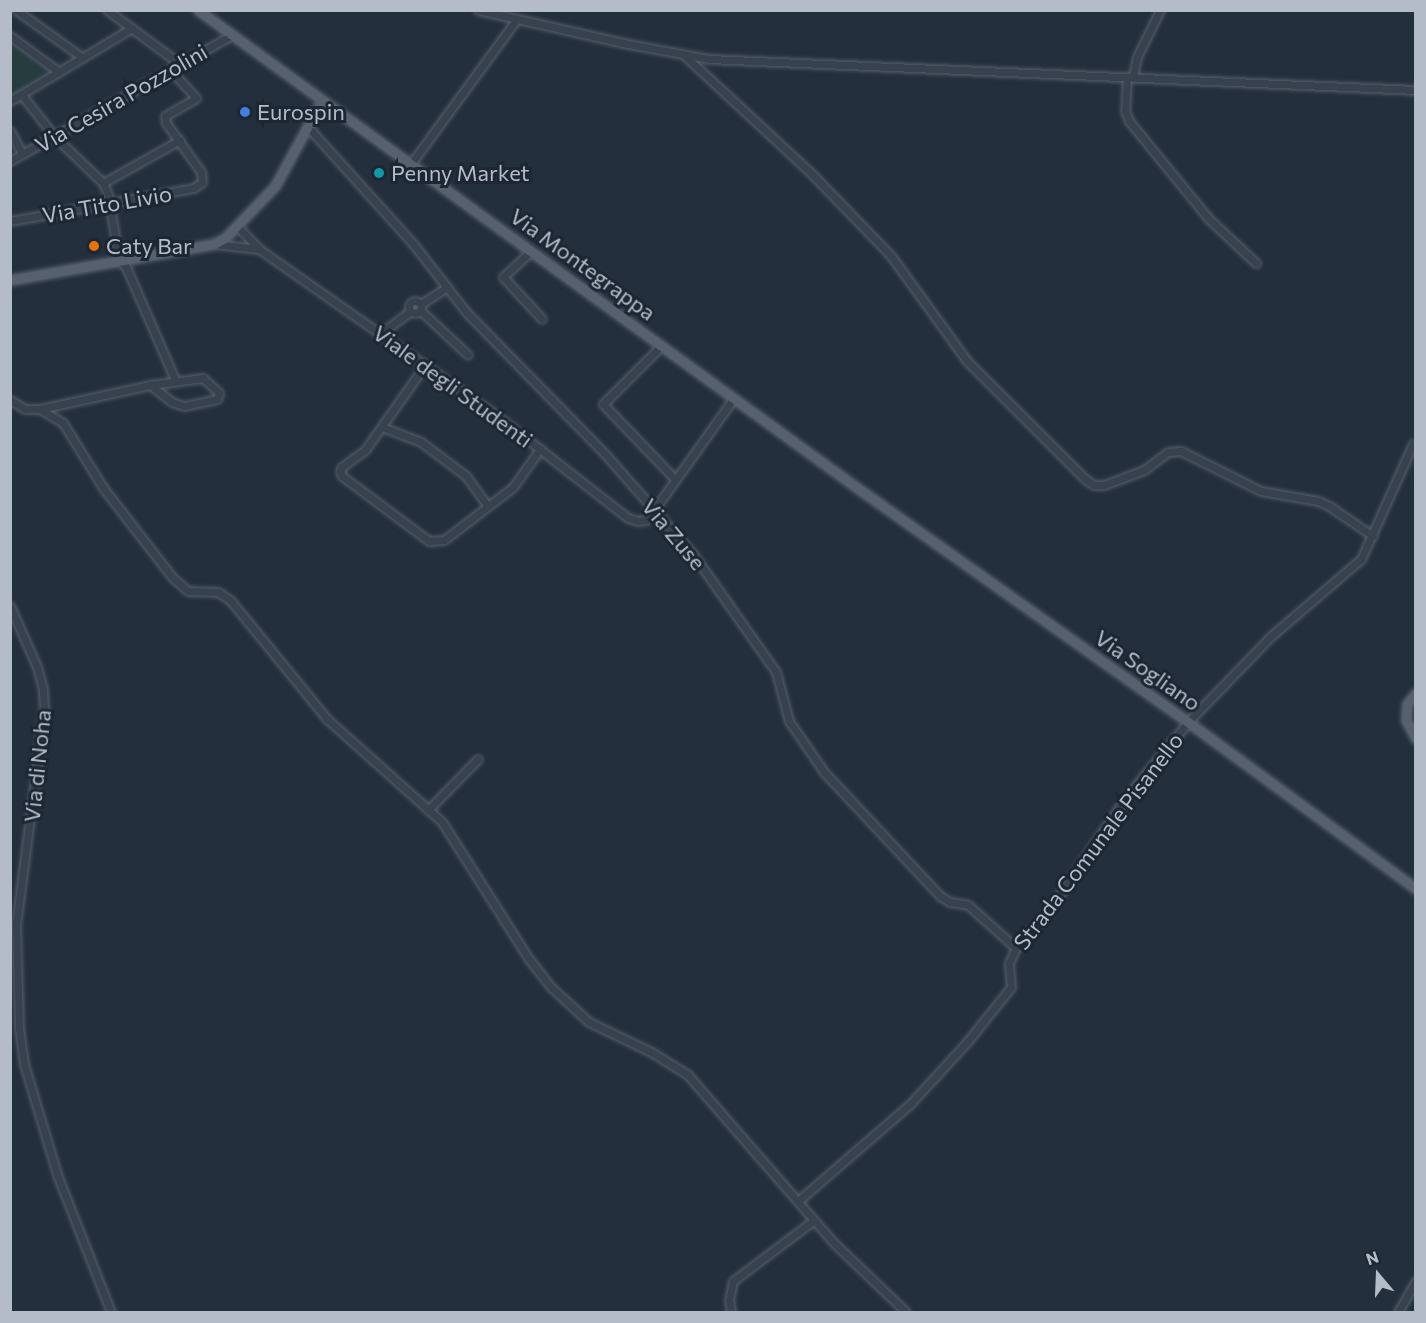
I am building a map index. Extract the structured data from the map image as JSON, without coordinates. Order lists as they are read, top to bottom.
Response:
{
  "streets": {
    "main road": ["Via Montegrappa", "Via Sogliano"],
    "street": [
      "Via Cesira Pozzolini",
      "Via Tito Livio",
      "Viale degli Studenti",
      "Via Zuse",
      "Via di Noha",
      "Strada Comunale Pisanello"
    ]
  },
  "crossings": [
    ["Via Cesira Pozzolini", "Via Montegrappa"],
    ["Via Montegrappa", "Via Sogliano"],
    ["Viale degli Studenti", "Via Zuse"],
    ["Via Zuse", "Strada Comunale Pisanello"],
    ["Via Sogliano", "Strada Comunale Pisanello"]
  ],
  "places": ["Eurospin", "Penny Market", "Caty Bar"],
  "north": "top"
}
